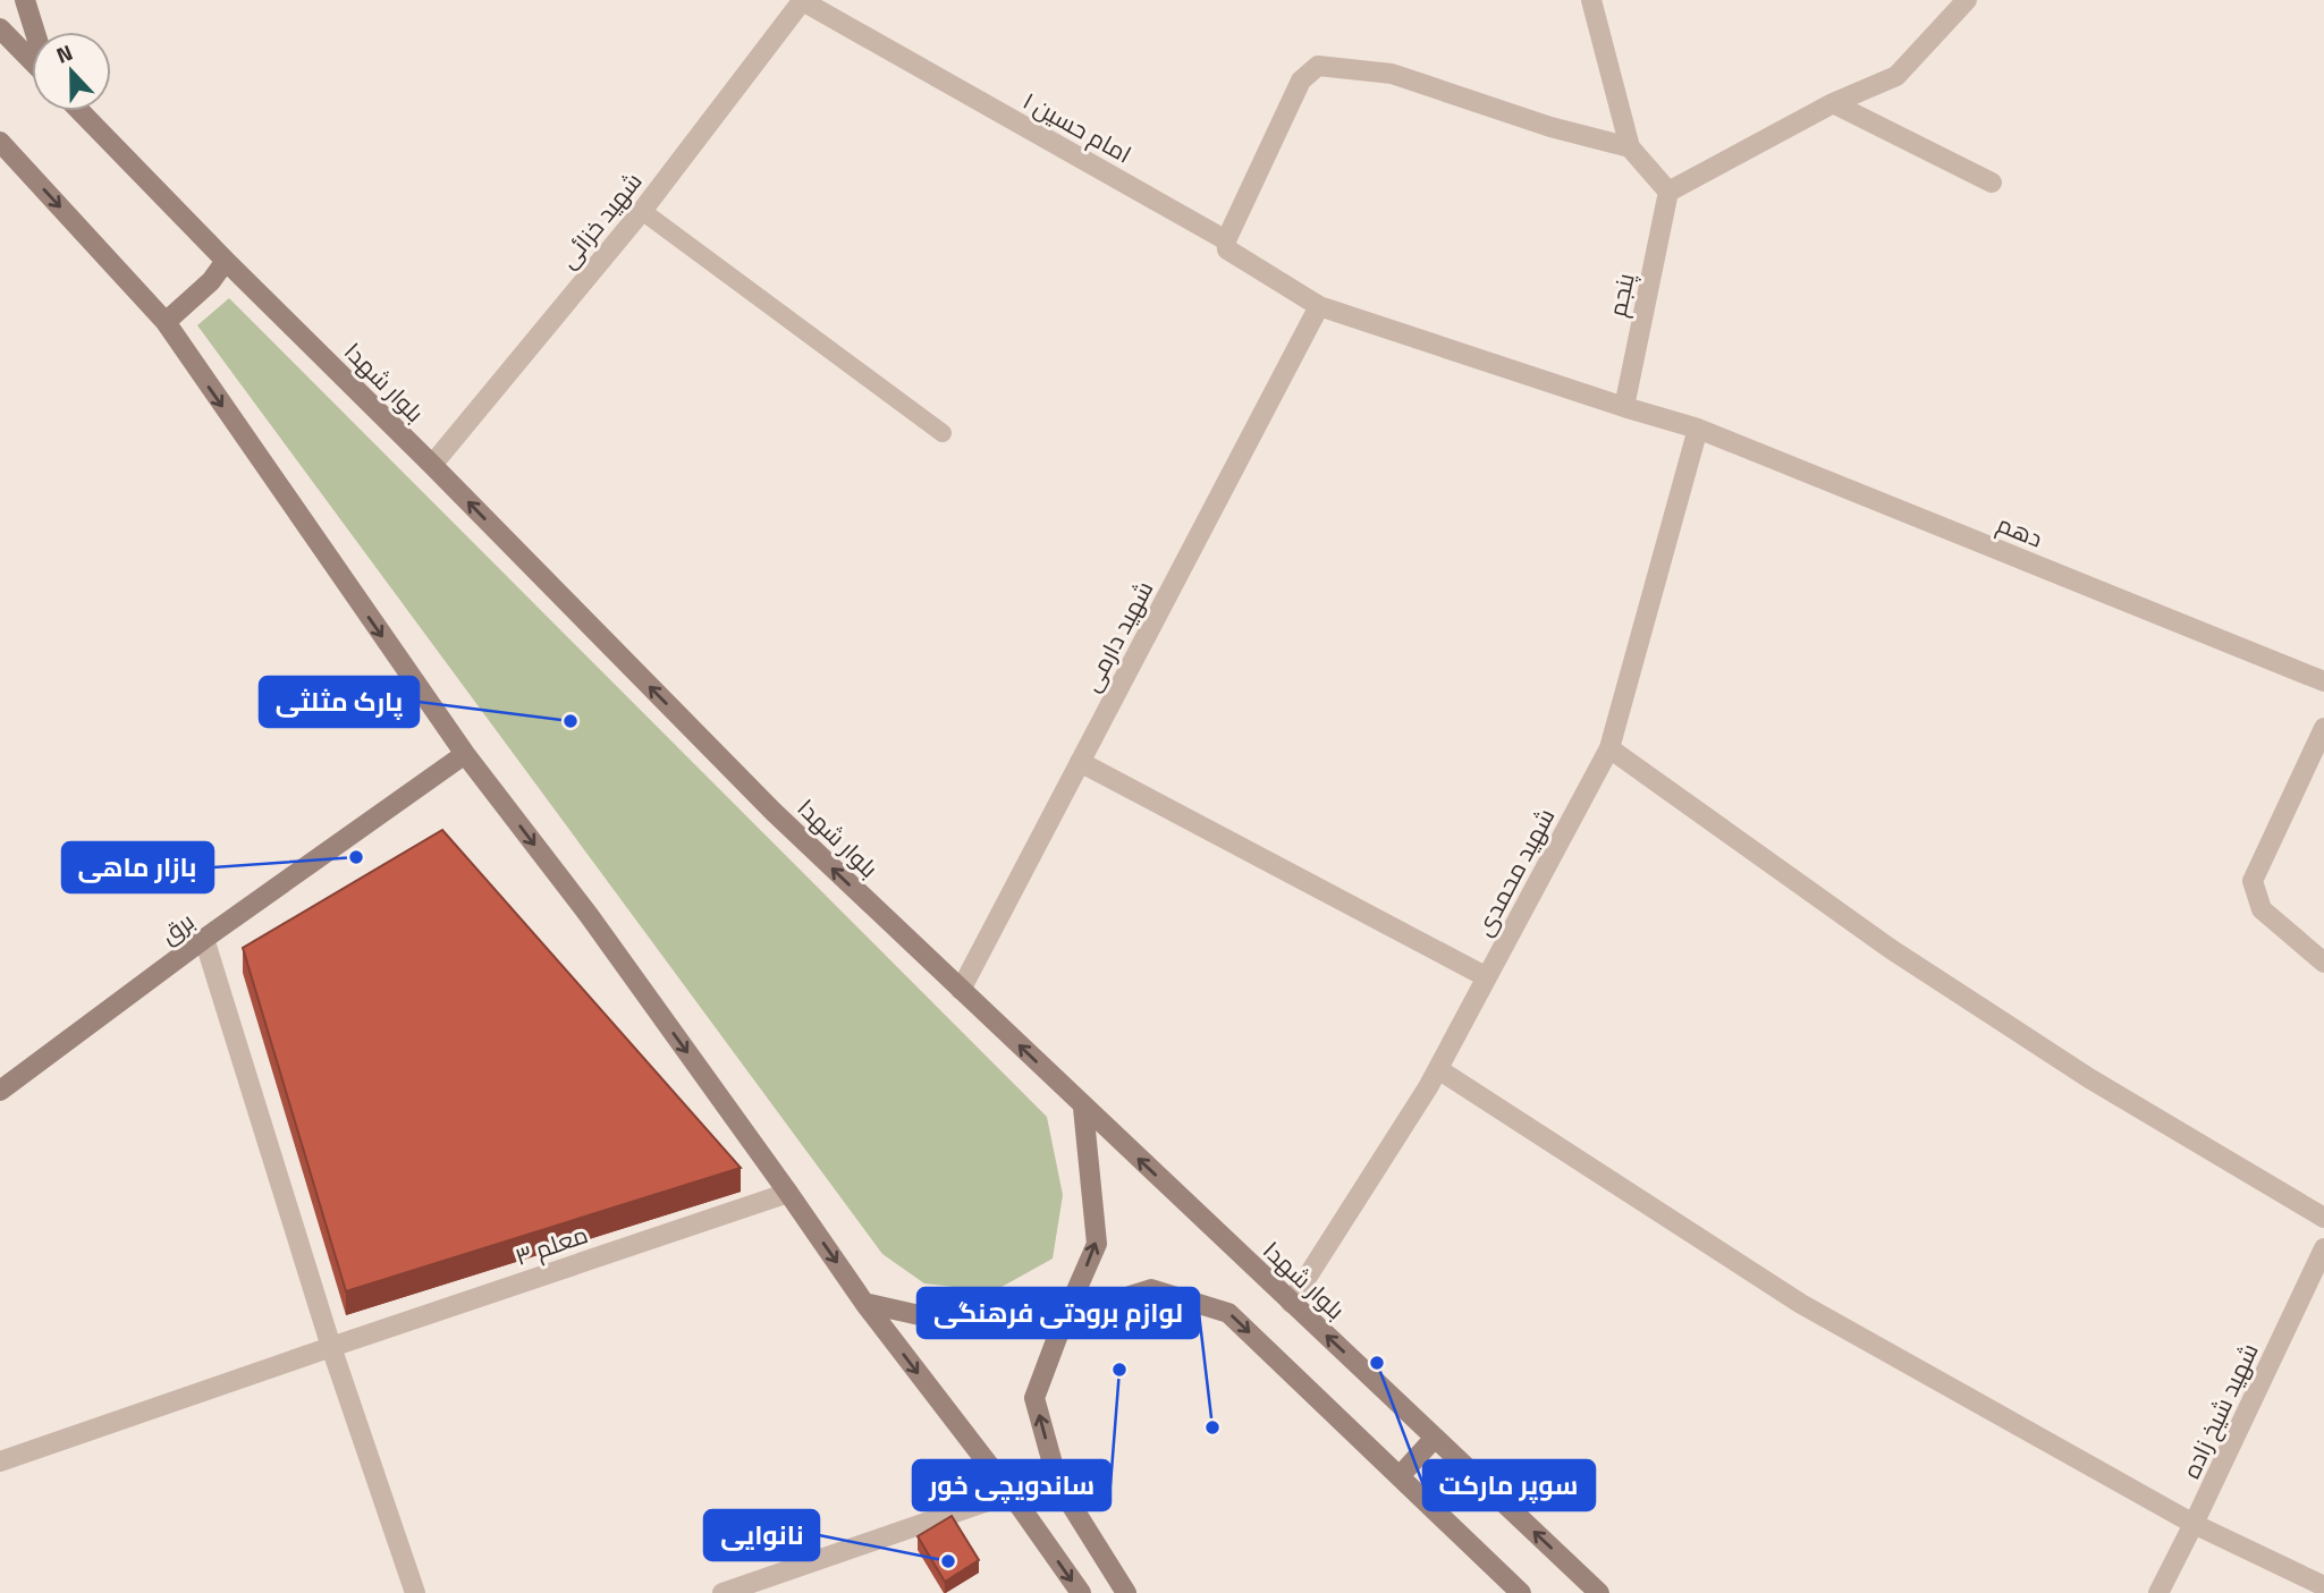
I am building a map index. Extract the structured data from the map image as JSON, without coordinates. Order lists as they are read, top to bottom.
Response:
{
  "streets": {
    "main road": ["بلوار شهدا", "برق"],
    "street": [
      "امام حسین ۱",
      "شهید خزائی",
      "پنجم",
      "دهم",
      "شهید دارمی",
      "شهید محمدی",
      "معلم ۳",
      "شهید شیخ زاده"
    ]
  },
  "crossings": [
    ["امام حسین ۱", "شهید خزائی"],
    ["امام حسین ۱", "دهم"],
    ["امام حسین ۱", "شهید دارمی"],
    ["شهید خزائی", "بلوار شهدا"],
    ["پنجم", "دهم"],
    ["بلوار شهدا", "شهید دارمی"],
    ["بلوار شهدا", "شهید محمدی"],
    ["دهم", "شهید دارمی"],
    ["دهم", "شهید محمدی"]
  ],
  "one_way": ["بلوار شهدا"],
  "places": [
    "پارک مثلثی",
    "بازار ماهی",
    "سوپر مارکت",
    "ساندویچی خور",
    "لوازم برودتی فرهنگی",
    "نانوایی"
  ],
  "north": "top"
}
